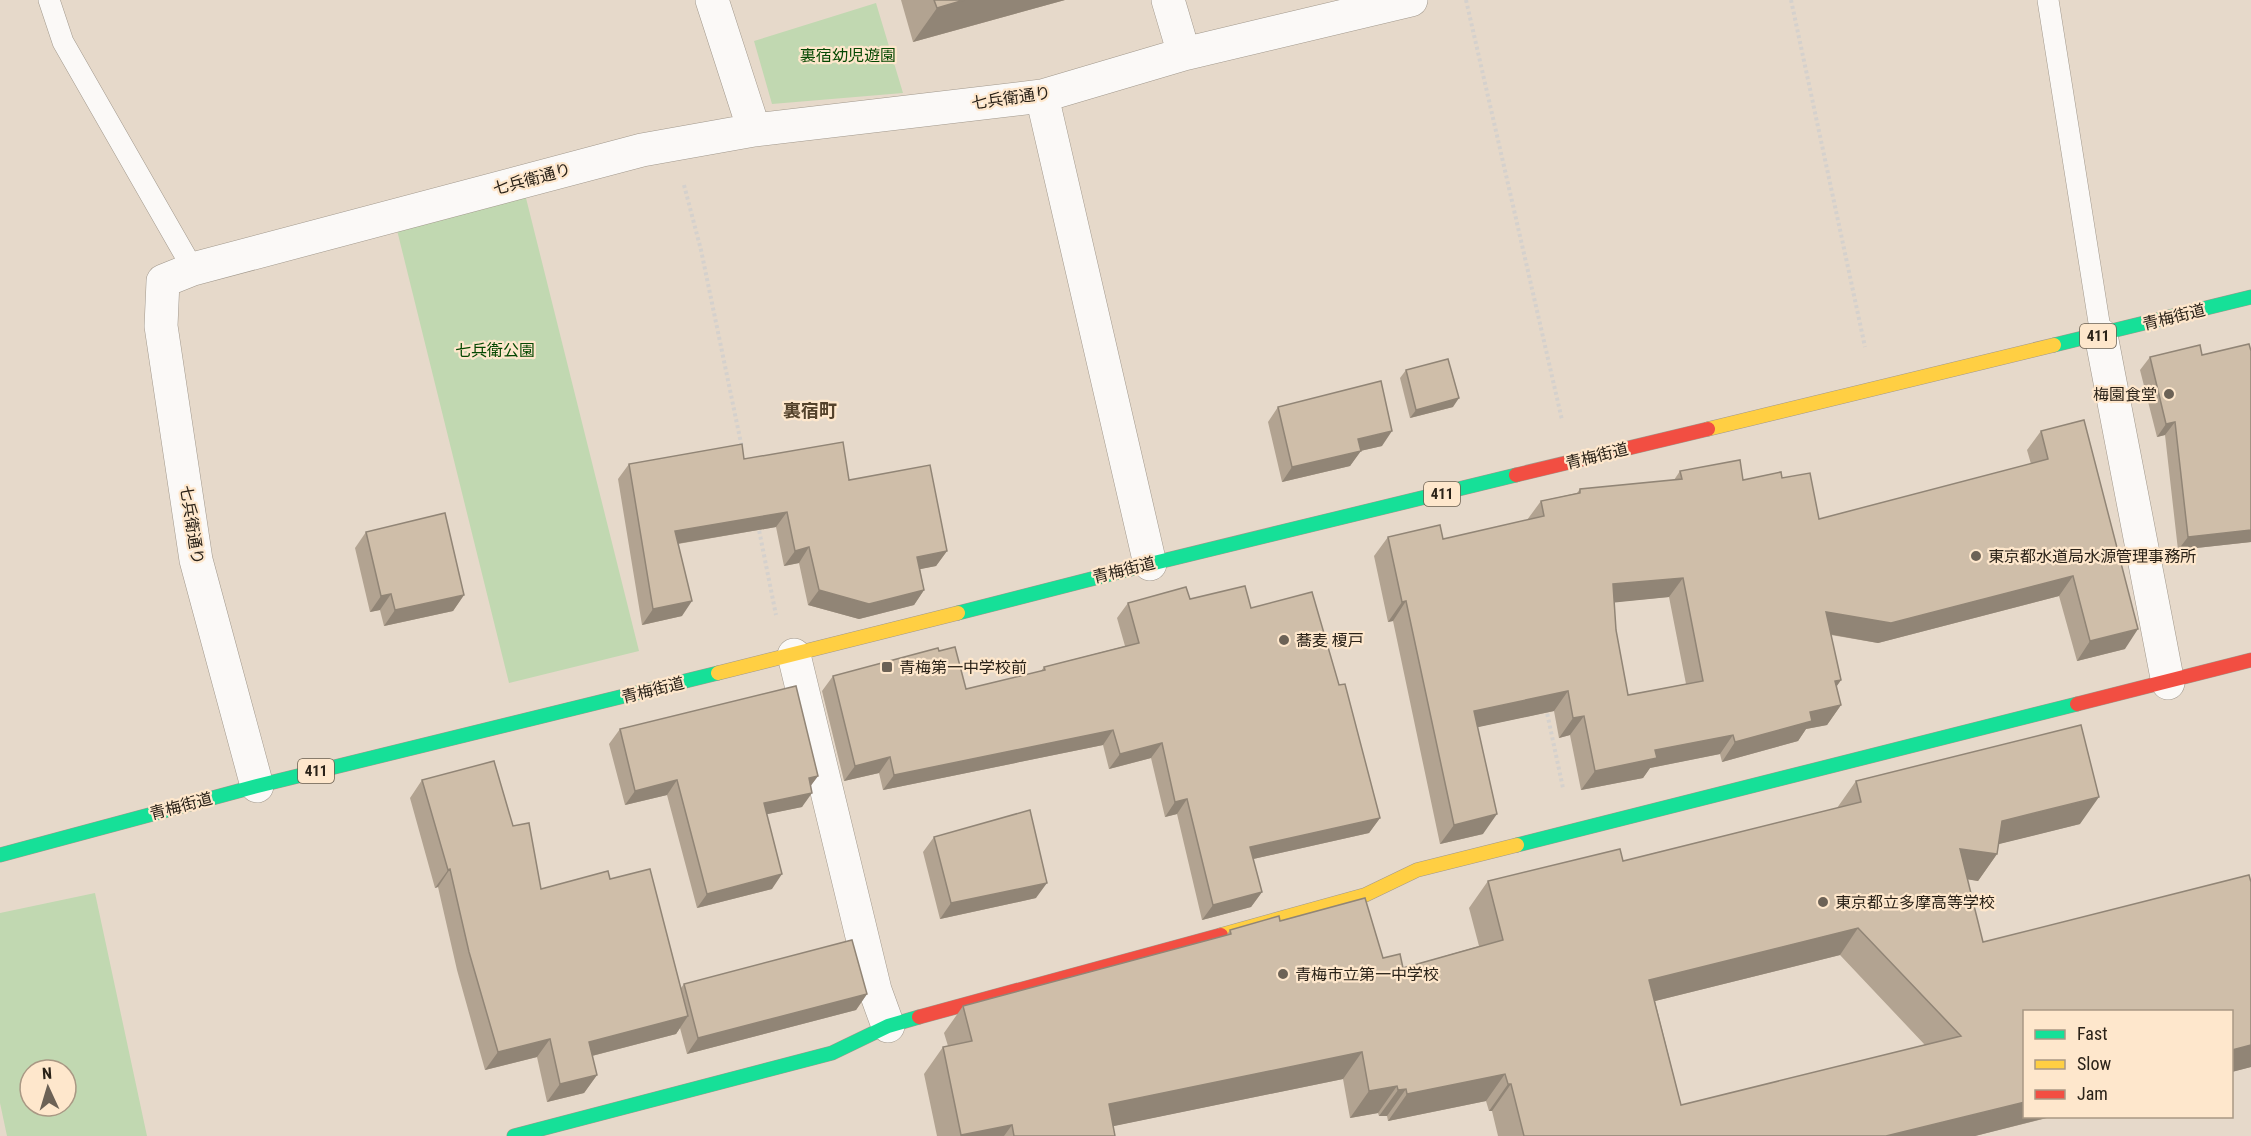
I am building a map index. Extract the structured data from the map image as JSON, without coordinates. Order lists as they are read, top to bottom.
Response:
{
  "streets": {
    "main road": ["青梅街道", "411"],
    "street": ["七兵衛通り"]
  },
  "crossings": [
    ["七兵衛通り", "青梅街道"]
  ],
  "districts": ["裏宿町"],
  "parks": ["裏宿幼児遊園", "七兵衛公園"],
  "places": {
    "other": [
      "梅園食堂",
      "東京都水道局水源管理事務所",
      "蕎麦 榎戸",
      "東京都立多摩高等学校",
      "青梅市立第一中学校"
    ],
    "transit": ["青梅第一中学校前"]
  },
  "legend": ["Fast", "Slow", "Jam"],
  "north": "top"
}
